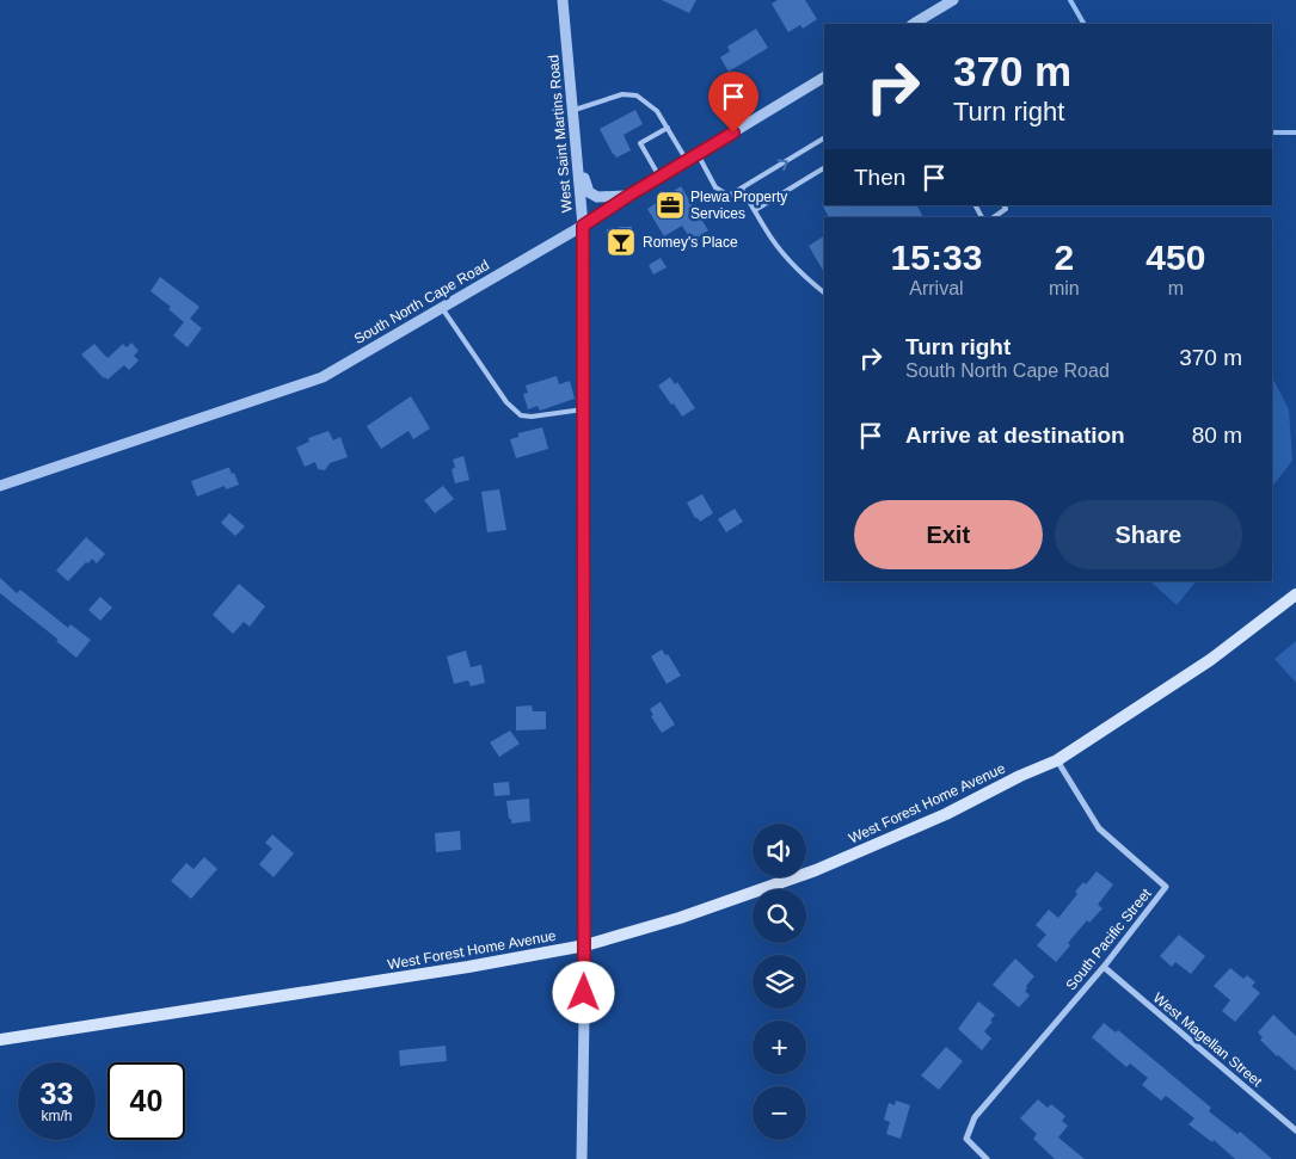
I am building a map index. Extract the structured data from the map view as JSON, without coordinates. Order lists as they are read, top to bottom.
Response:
{
  "streets": {
    "main road": ["West Forest Home Avenue"],
    "street": [
      "West Saint Martins Road",
      "South North Cape Road",
      "South Pacific Street",
      "West Magellan Street"
    ]
  },
  "crossings": [
    ["West Saint Martins Road", "South North Cape Road"],
    ["West Saint Martins Road", "West Forest Home Avenue"],
    ["West Forest Home Avenue", "South Pacific Street"],
    ["South Pacific Street", "West Magellan Street"]
  ],
  "places": {
    "office": ["Plewa Property Services"],
    "bar": ["Romey's Place"]
  },
  "page": {
    "turn": ["370 m", "Turn right"],
    "then": "Then",
    "eta": [
      "15:33",
      "Arrival",
      "2",
      "min",
      "450",
      "m"
    ],
    "list": [
      {
        "name": "Turn right",
        "note": "South North Cape Road",
        "value": "370 m"
      },
      {
        "name": "Arrive at destination",
        "value": "80 m"
      }
    ],
    "buttons": ["Exit", "Share"],
    "map_buttons": ["+", "−"],
    "speed": "33 km/h",
    "limit": "40"
  }
}
